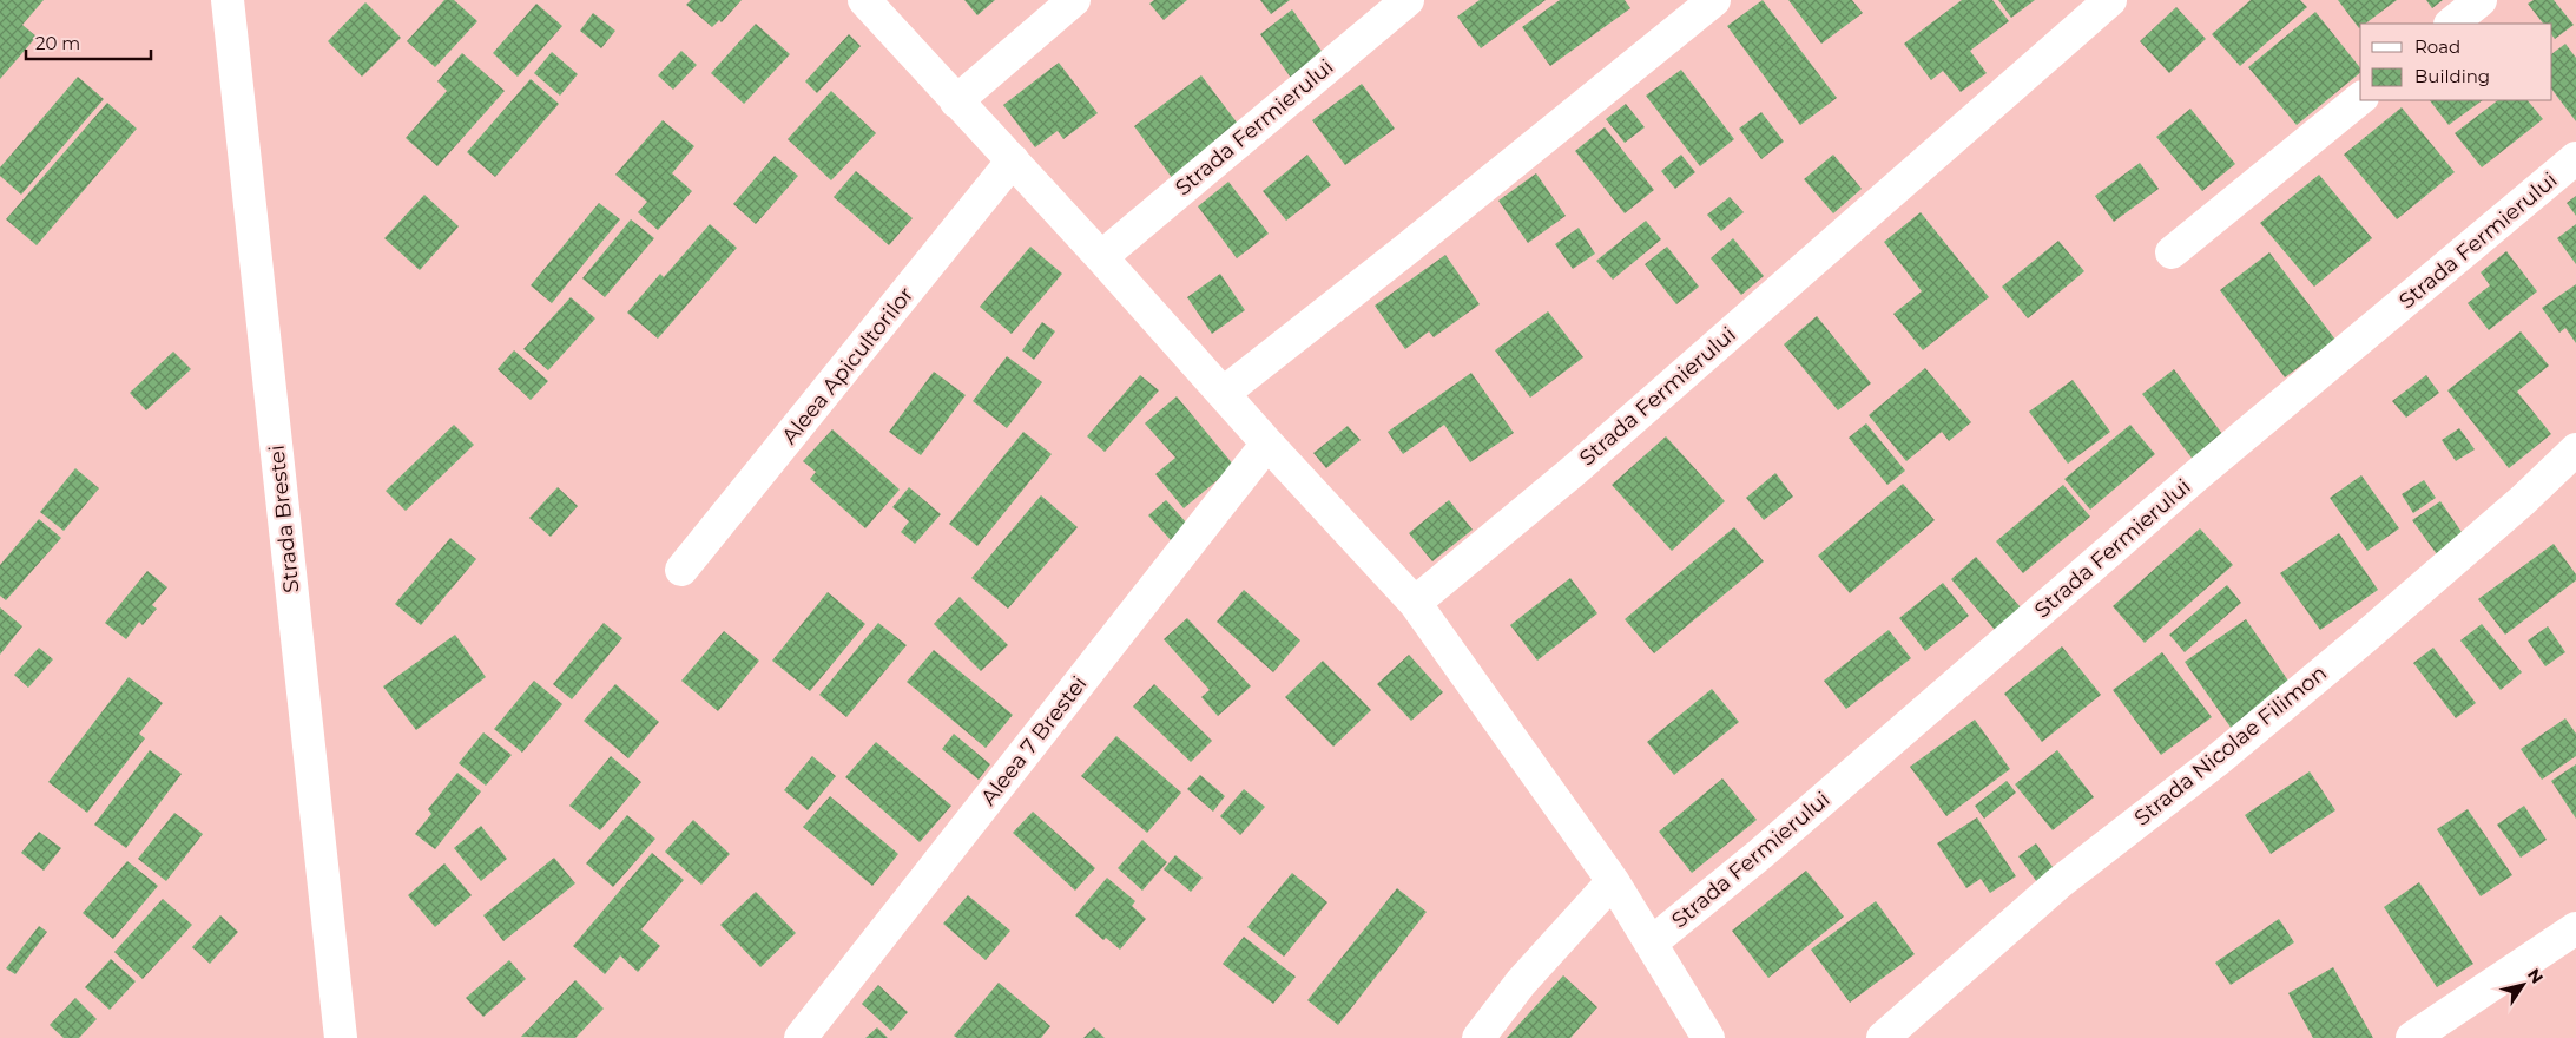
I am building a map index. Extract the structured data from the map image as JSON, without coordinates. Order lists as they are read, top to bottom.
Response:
{
  "streets": {
    "street": [
      "Strada Fermierului",
      "Aleea Apicultorilor",
      "Strada Brestei",
      "Aleea 7 Brestei",
      "Strada Nicolae Filimon"
    ]
  },
  "crossings": [
    ["Strada Fermierului", "Aleea Apicultorilor"],
    ["Strada Fermierului", "Aleea 7 Brestei"]
  ],
  "legend": ["Road", "Building"],
  "scale_bar": "20 m",
  "north": "top right"
}
